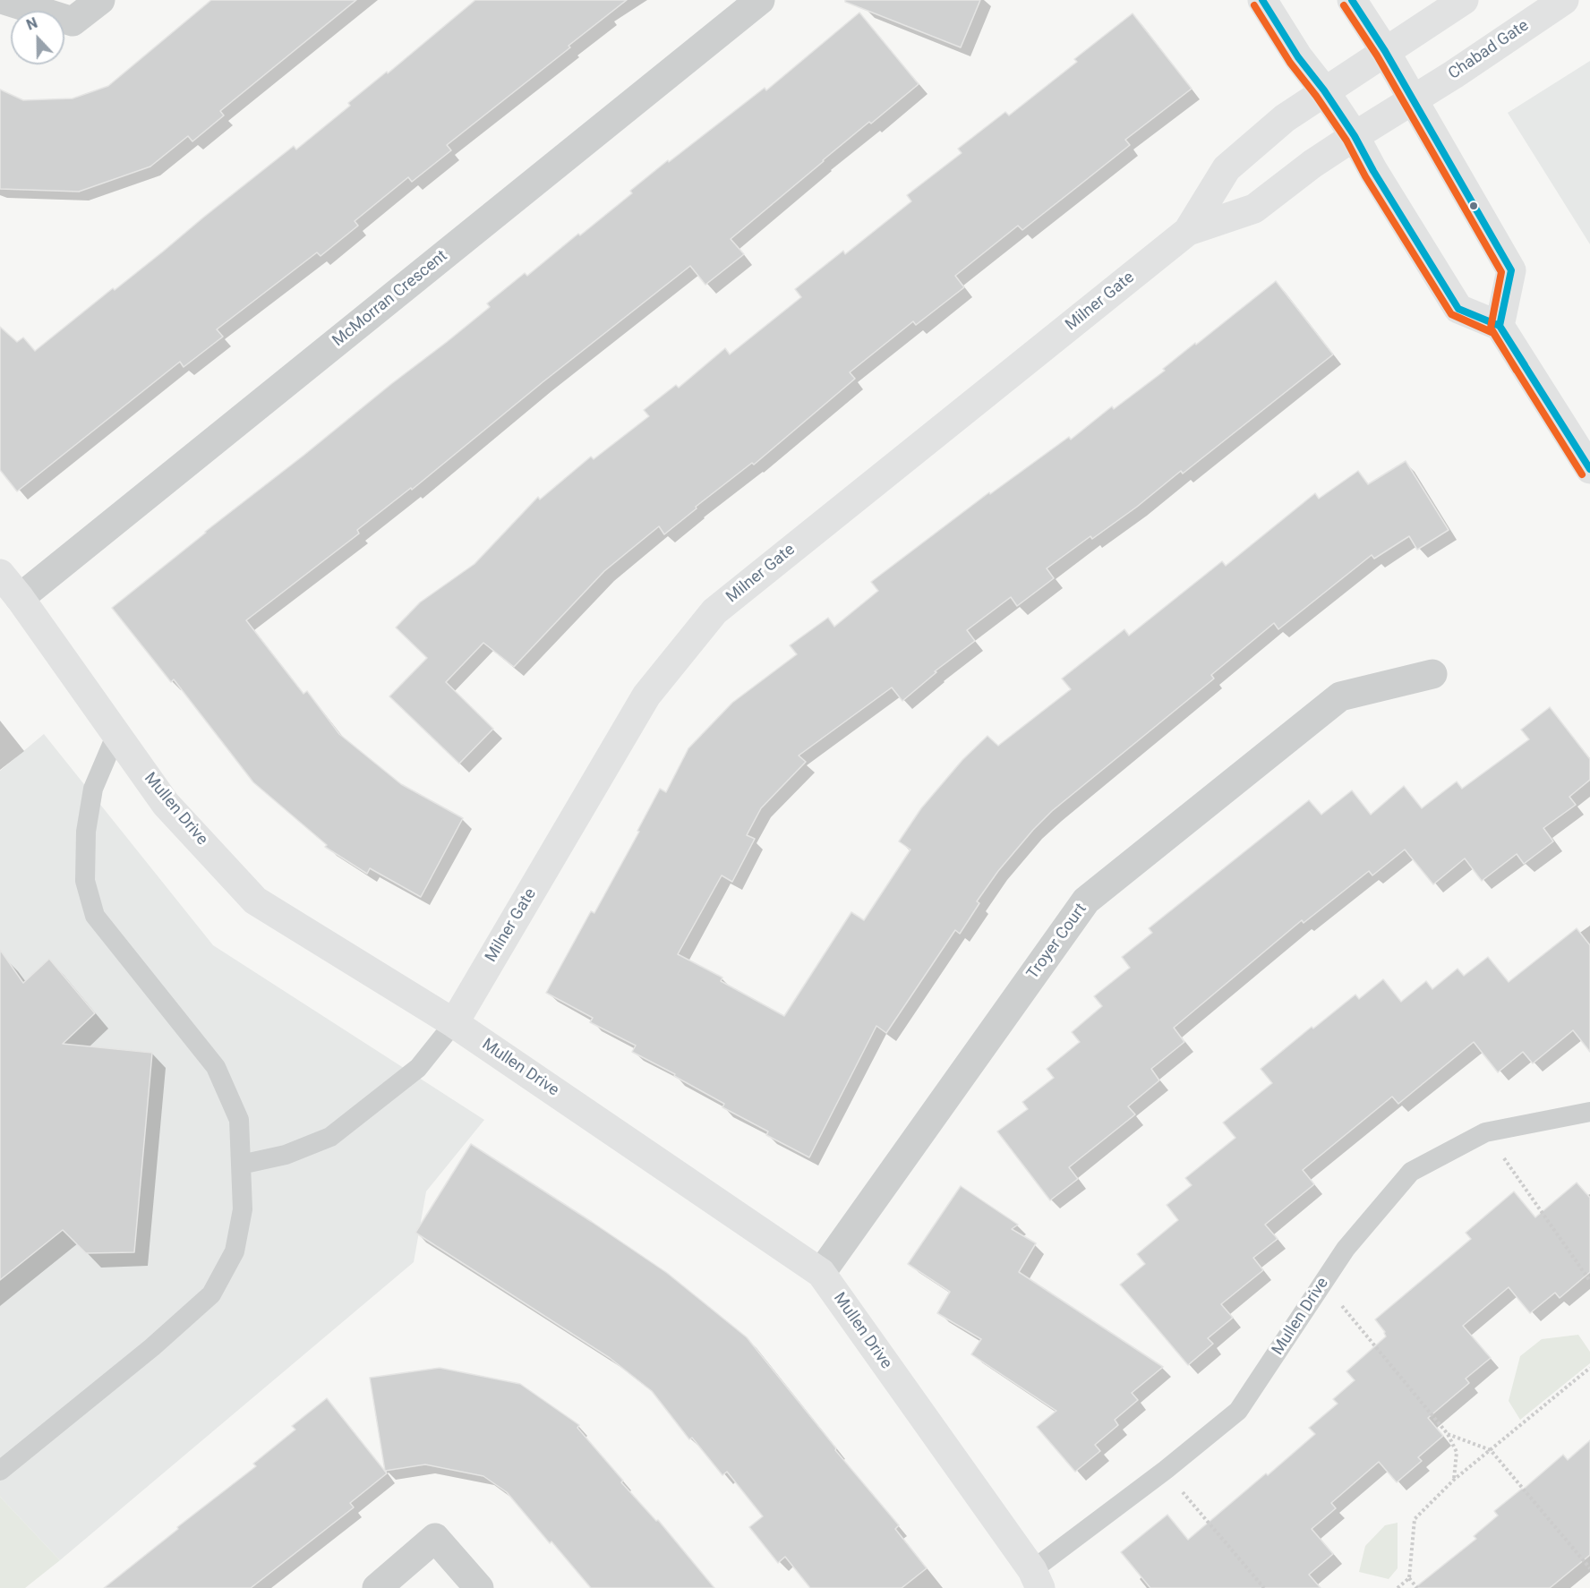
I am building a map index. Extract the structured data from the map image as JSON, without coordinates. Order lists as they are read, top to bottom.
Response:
{
  "streets": {
    "street": [
      "Chabad Gate",
      "McMorran Crescent",
      "Milner Gate",
      "Mullen Drive",
      "Troyer Court"
    ]
  },
  "crossings": [
    ["Chabad Gate", "Milner Gate"],
    ["McMorran Crescent", "Mullen Drive"],
    ["Milner Gate", "Mullen Drive"],
    ["Mullen Drive", "Troyer Court"]
  ],
  "north": "top"
}
